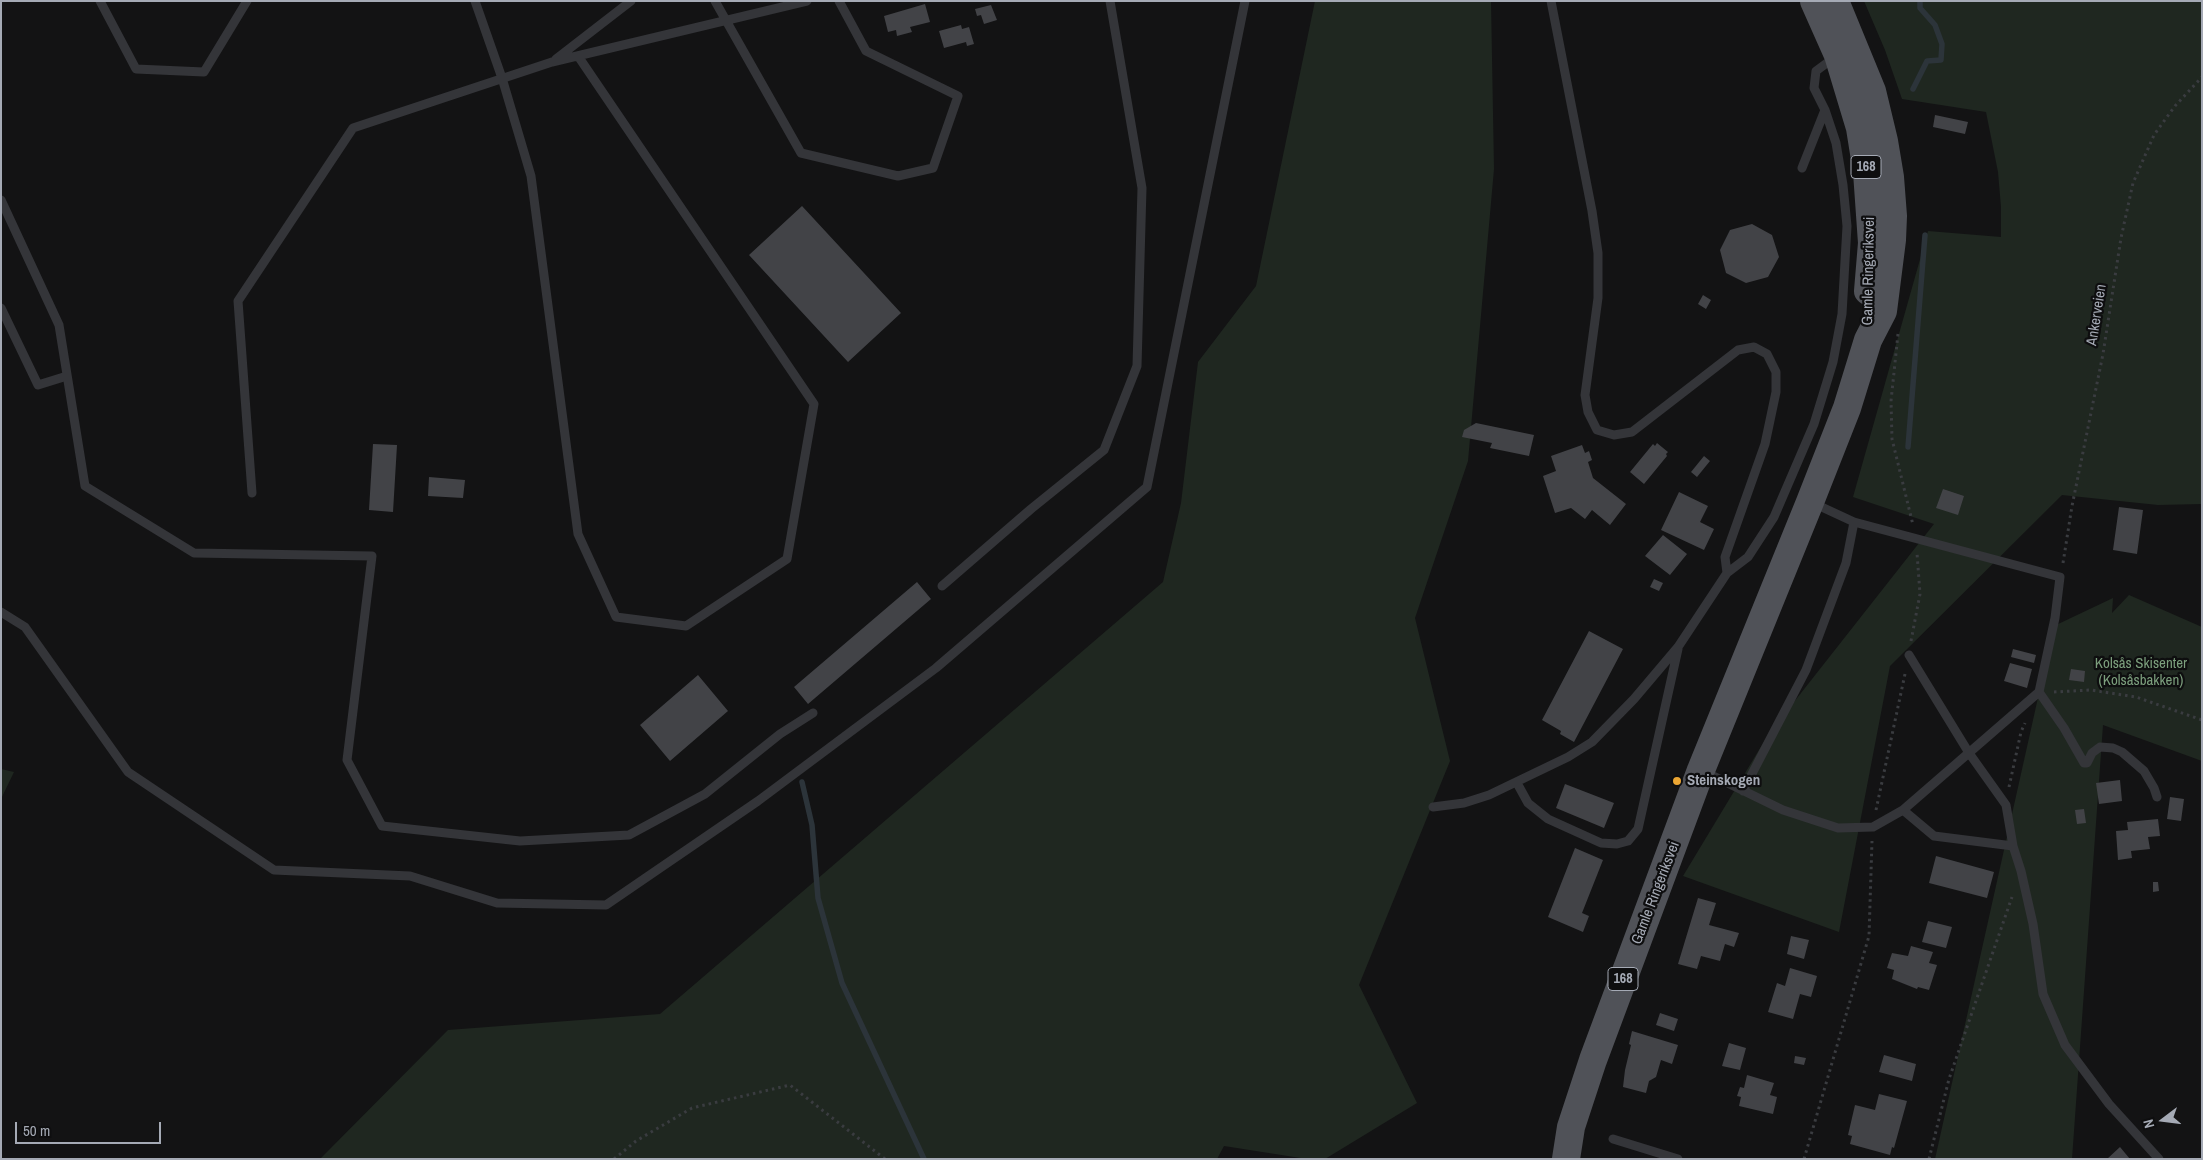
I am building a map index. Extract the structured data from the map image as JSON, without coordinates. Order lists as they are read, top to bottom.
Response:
{
  "streets": {
    "main road": ["168", "Gamle Ringeriksvei"],
    "path": ["Ankerveien"]
  },
  "parks": ["Kolsås Skisenter (Kolsåsbakken)"],
  "places": ["Steinskogen"],
  "scale_bar": "50 m",
  "north": "left"
}
